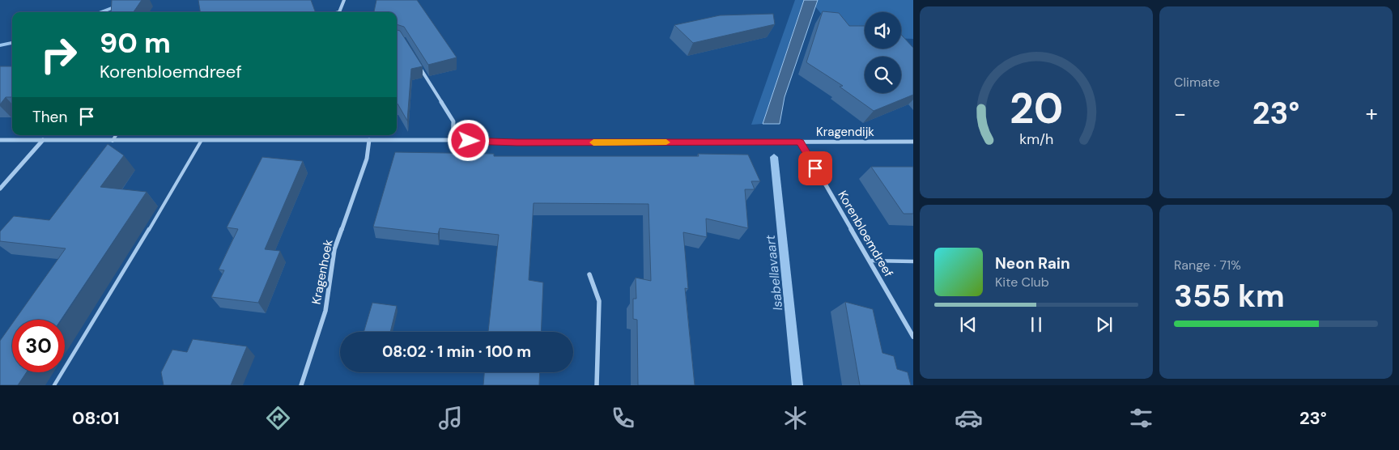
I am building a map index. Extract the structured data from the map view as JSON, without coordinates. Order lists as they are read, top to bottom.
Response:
{
  "streets": {
    "street": ["Kragendijk", "Korenbloemdreef", "Kragenhoek"]
  },
  "crossings": [
    ["Kragendijk", "Korenbloemdreef"],
    ["Kragendijk", "Kragenhoek"]
  ],
  "water": ["Isabellavaart"],
  "page": {
    "tile": [
      "Climate",
      ["Range · 71%", "355 km"]
    ],
    "turn": ["90 m", "Korenbloemdreef"],
    "then": "Then",
    "heat": ["−", "23°", "+"],
    "song": ["Neon Rain", "Kite Club"],
    "limit": "30",
    "trip": "08:02 · 1 min · 100 m",
    "tabs": ["08:01", "23°"],
    "gauge": ["20", "km/h"]
  }
}
